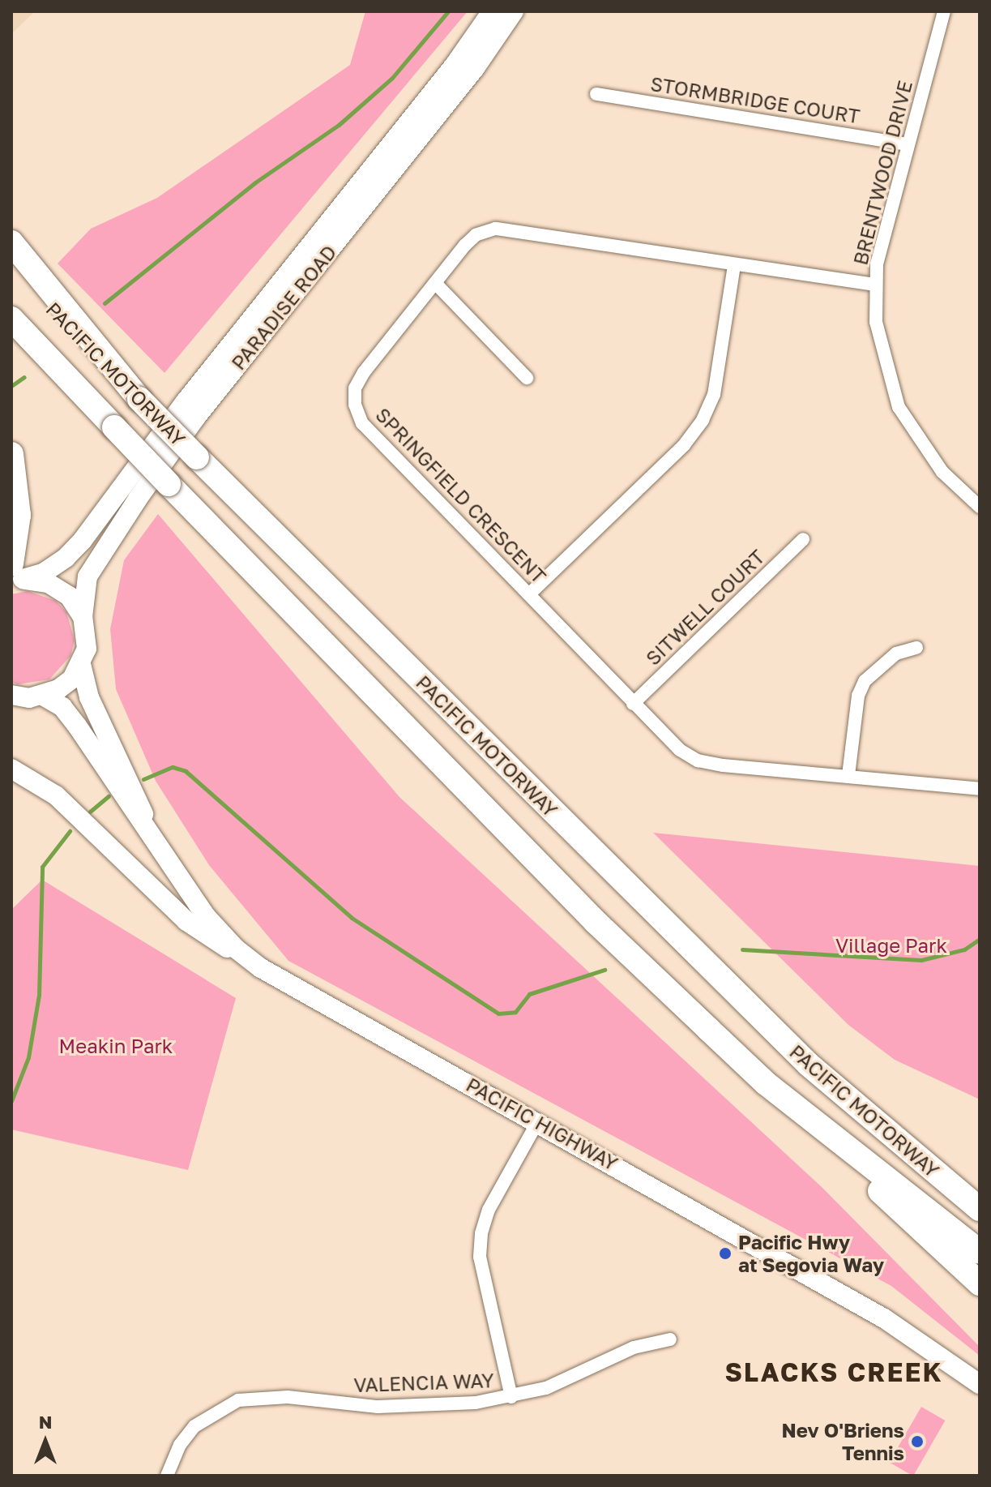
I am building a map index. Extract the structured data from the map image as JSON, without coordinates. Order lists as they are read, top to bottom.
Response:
{
  "streets": {
    "highway": ["PACIFIC MOTORWAY"],
    "main road": ["PARADISE ROAD", "PACIFIC HIGHWAY"],
    "street": [
      "STORMBRIDGE COURT",
      "BRENTWOOD DRIVE",
      "SPRINGFIELD CRESCENT",
      "SITWELL COURT",
      "VALENCIA WAY"
    ]
  },
  "crossings": [
    ["STORMBRIDGE COURT", "BRENTWOOD DRIVE"],
    ["BRENTWOOD DRIVE", "SPRINGFIELD CRESCENT"],
    ["PARADISE ROAD", "PACIFIC HIGHWAY"],
    ["SPRINGFIELD CRESCENT", "SITWELL COURT"]
  ],
  "districts": ["SLACKS CREEK"],
  "parks": ["Village Park", "Meakin Park"],
  "places": ["Pacific Hwy at Segovia Way", "Nev O'Briens Tennis"],
  "north": "top"
}
